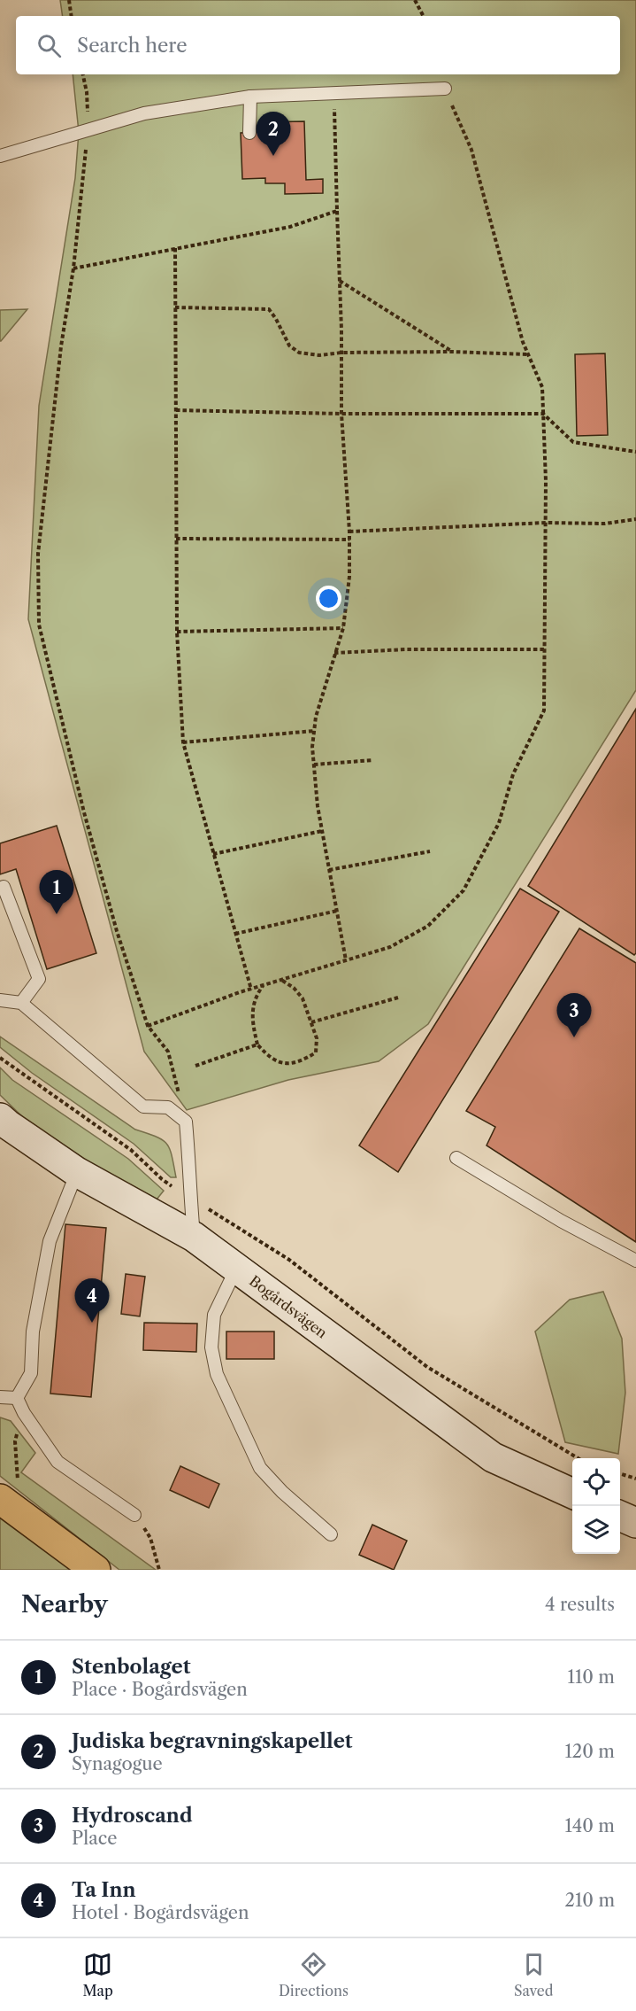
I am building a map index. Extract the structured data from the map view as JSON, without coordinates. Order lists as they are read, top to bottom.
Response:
{
  "streets": {
    "street": ["Bogårdsvägen"]
  },
  "page": {
    "search": "Search here",
    "pins": [
      "2",
      "1",
      "3",
      "4"
    ],
    "heading": ["Nearby", "4 results"],
    "list": [
      {
        "mark": "1",
        "name": "Stenbolaget",
        "note": "Place · Bogårdsvägen",
        "value": "110 m"
      },
      {
        "mark": "2",
        "name": "Judiska begravningskapellet",
        "note": "Synagogue",
        "value": "120 m"
      },
      {
        "mark": "3",
        "name": "Hydroscand",
        "note": "Place",
        "value": "140 m"
      },
      {
        "mark": "4",
        "name": "Ta Inn",
        "note": "Hotel · Bogårdsvägen",
        "value": "210 m"
      }
    ],
    "nav": ["Map", "Directions", "Saved"]
  }
}
